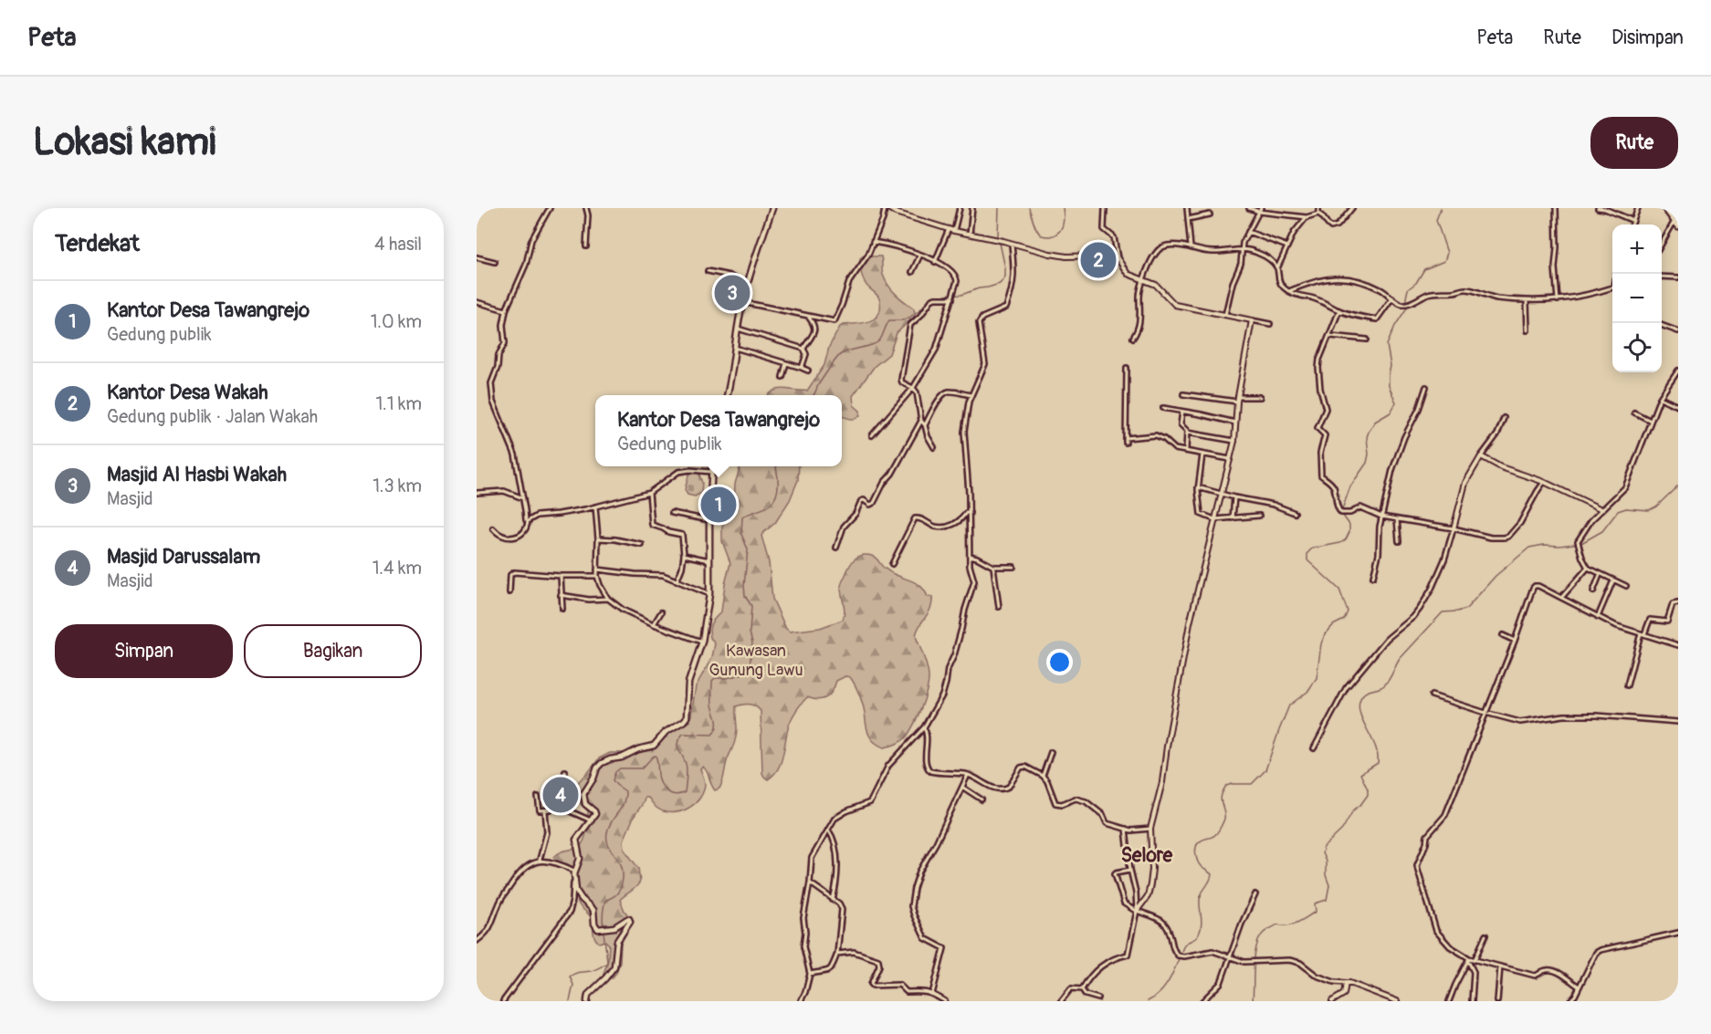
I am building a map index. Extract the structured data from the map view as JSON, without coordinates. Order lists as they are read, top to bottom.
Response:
{
  "districts": ["Selore"],
  "parks": ["Kawasan Gunung Lawu"],
  "page": {
    "header": "Peta",
    "nav": ["Peta", "Rute", "Disimpan"],
    "buttons": [
      "Rute",
      ["Simpan", "Bagikan"]
    ],
    "title": "Lokasi kami",
    "heading": ["Terdekat", "4 hasil"],
    "map_buttons": ["+", "−"],
    "pins": [
      "2",
      "3",
      "1",
      "4"
    ],
    "list": [
      {
        "mark": "1",
        "name": "Kantor Desa Tawangrejo",
        "note": "Gedung publik",
        "value": "1.0 km"
      },
      {
        "mark": "2",
        "name": "Kantor Desa Wakah",
        "note": "Gedung publik · Jalan Wakah",
        "value": "1.1 km"
      },
      {
        "mark": "3",
        "name": "Masjid Al Hasbi Wakah",
        "note": "Masjid",
        "value": "1.3 km"
      },
      {
        "mark": "4",
        "name": "Masjid Darussalam",
        "note": "Masjid",
        "value": "1.4 km"
      }
    ],
    "popup": ["Kantor Desa Tawangrejo", "Gedung publik"]
  }
}
